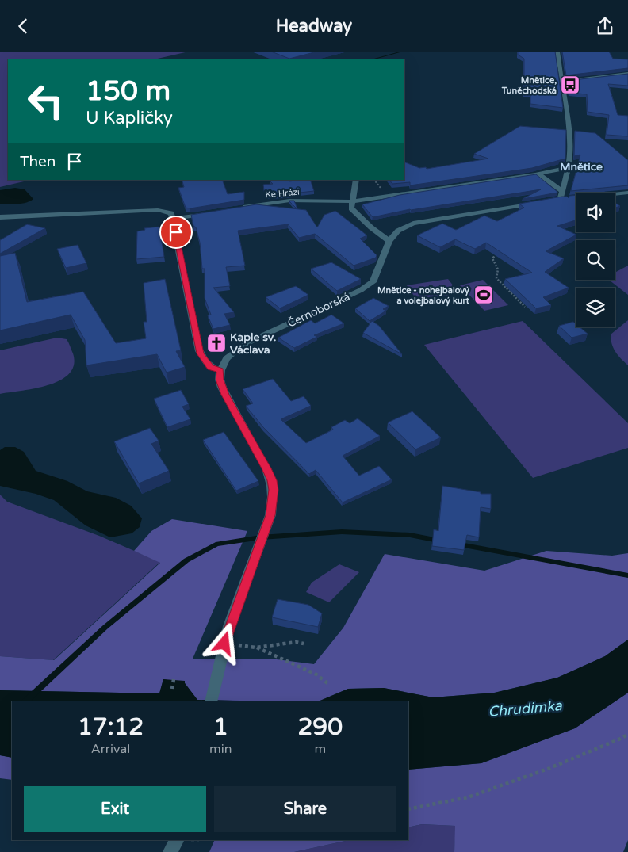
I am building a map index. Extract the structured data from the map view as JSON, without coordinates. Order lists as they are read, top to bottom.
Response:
{
  "streets": {
    "street": ["Ke Hrázi", "Černoborská"]
  },
  "districts": ["Mnětice"],
  "water": ["Chrudimka"],
  "places": {
    "bus stop": ["Mnětice, Tuněchodská"],
    "sports": ["Mnětice - nohejbalový a volejbalový kurt"],
    "church": ["Kaple sv. Václava"]
  },
  "page": {
    "header": "Headway",
    "turn": ["150 m", "U Kapličky"],
    "then": "Then",
    "eta": [
      "17:12",
      "Arrival",
      "1",
      "min",
      "290",
      "m"
    ],
    "buttons": ["Exit", "Share"]
  }
}
